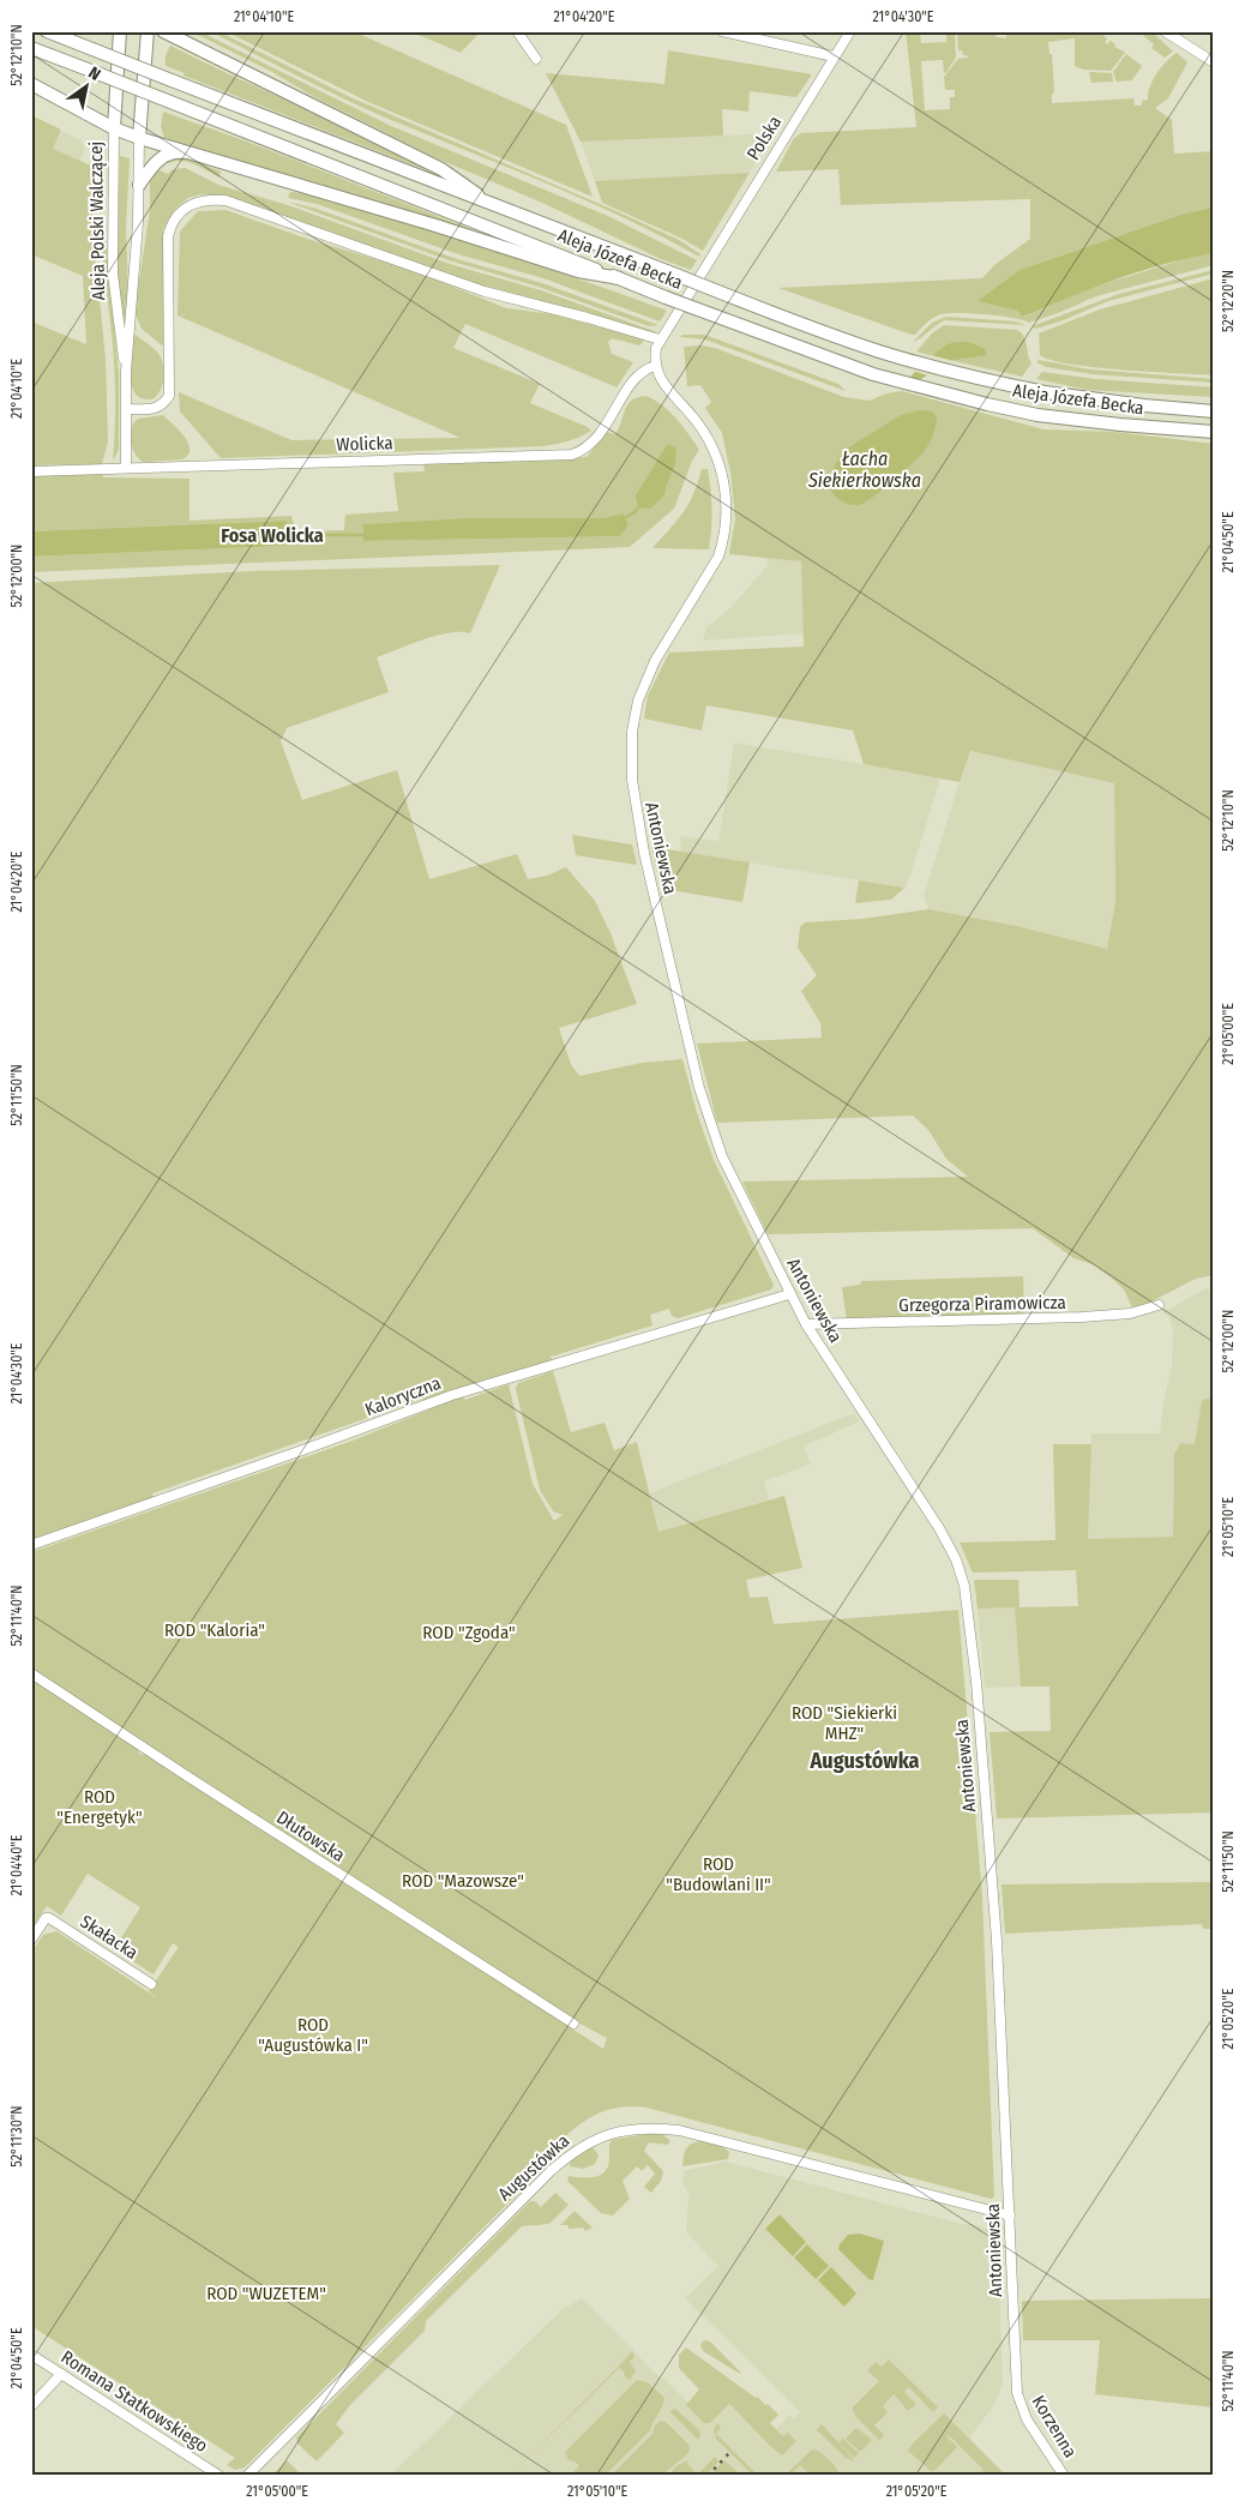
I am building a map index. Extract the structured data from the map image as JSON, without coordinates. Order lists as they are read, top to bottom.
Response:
{
  "streets": {
    "main road": ["Aleja Polski Walczącej", "Aleja Józefa Becka"],
    "street": [
      "Polska",
      "Wolicka",
      "Antoniewska",
      "Grzegorza Piramowicza",
      "Kaloryczna",
      "Dłutowska",
      "Skałacka",
      "Augustówka",
      "Romana Statkowskiego",
      "Korzenna"
    ]
  },
  "crossings": [
    ["Aleja Polski Walczącej", "Wolicka"],
    ["Wolicka", "Antoniewska"],
    ["Antoniewska", "Grzegorza Piramowicza"],
    ["Antoniewska", "Kaloryczna"],
    ["Antoniewska", "Augustówka"],
    ["Antoniewska", "Korzenna"]
  ],
  "districts": ["Fosa Wolicka", "Augustówka"],
  "water": ["Łacha Siekierkowska"],
  "parks": [
    "ROD \"Kaloria\"",
    "ROD \"Zgoda\"",
    "ROD \"Siekierki MHZ\"",
    "ROD \"Energetyk\"",
    "ROD \"Budowlani II\"",
    "ROD \"Mazowsze\"",
    "ROD \"Augustówka I\"",
    "ROD \"WUZETEM\""
  ],
  "north": "top right",
  "coordinates": [
    "21°04'10\"E",
    "21°04'20\"E",
    "21°04'30\"E",
    "52°12'10\"N",
    "52°12'20\"N",
    "21°04'50\"E",
    "52°12'00\"N",
    "21°05'00\"E",
    "52°11'50\"N",
    "21°05'10\"E",
    "52°11'40\"N",
    "21°04'40\"E",
    "21°05'20\"E",
    "52°11'30\"N"
  ]
}
